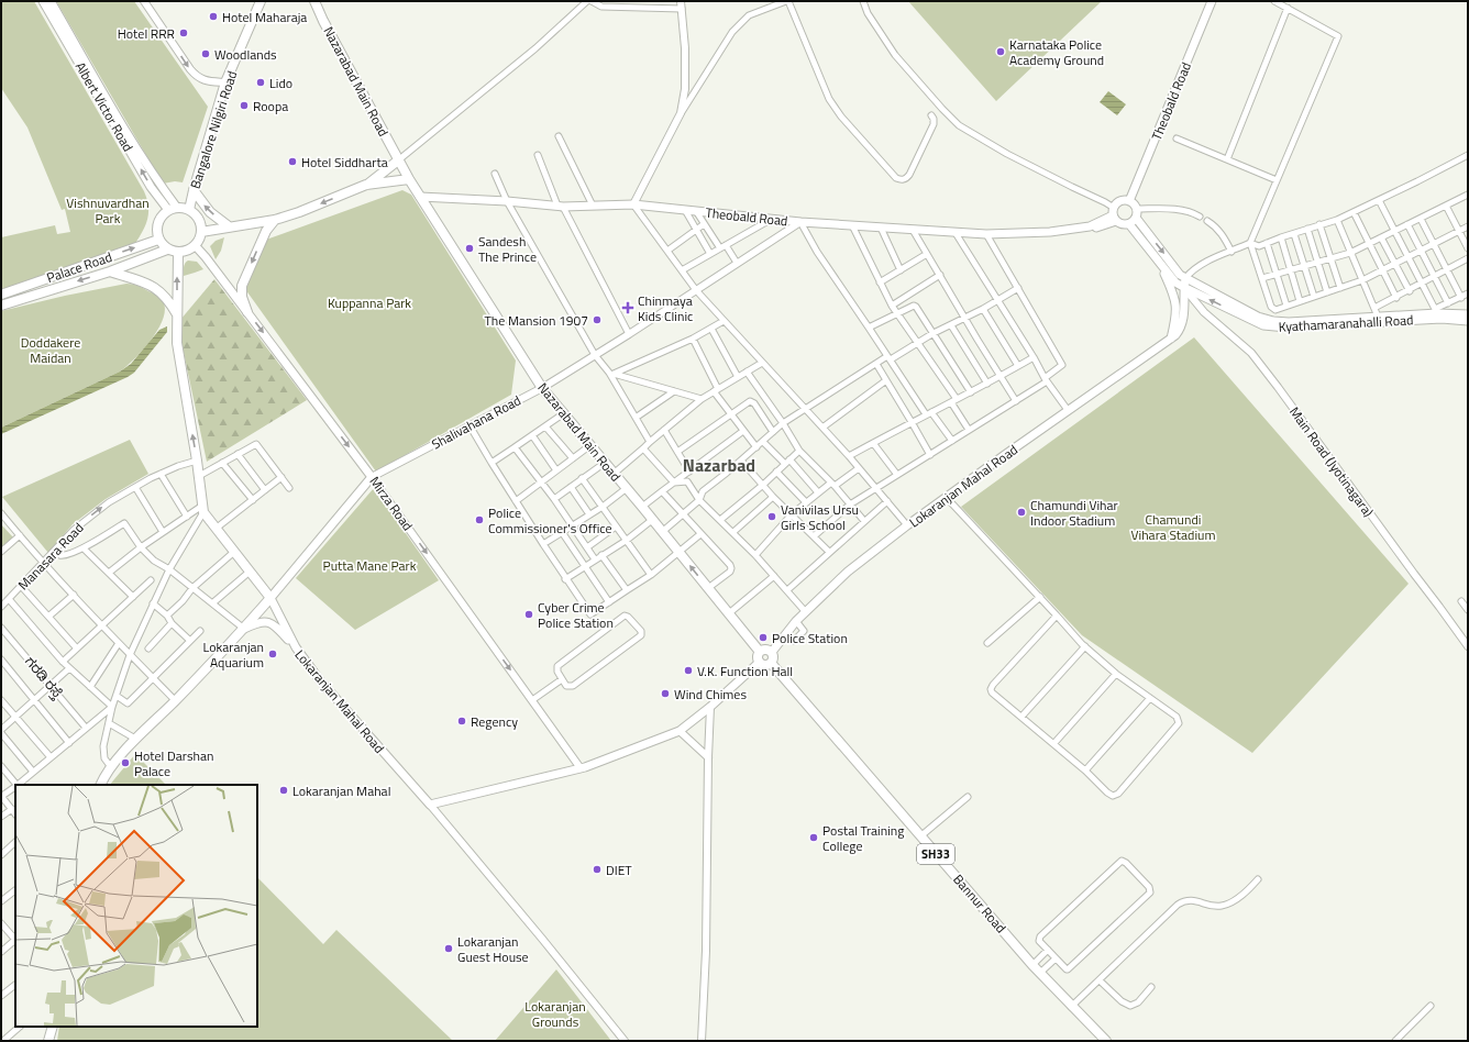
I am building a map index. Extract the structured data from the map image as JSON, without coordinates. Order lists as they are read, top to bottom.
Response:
{
  "streets": {
    "main road": [
      "Nazarabad Main Road",
      "Theobald Road",
      "Albert Victor Road",
      "Bangalore Nilgiri Road",
      "Palace Road",
      "Kyathamaranahalli Road",
      "Shalivahana Road",
      "Lokaranjan Mahal Road",
      "Mirza Road",
      "SH33",
      "Bannur Road"
    ],
    "street": ["Main Road (Jyotinagara)", "Manasara Road", "ಗರಡಿ ರಸ್ತೆ"]
  },
  "crossings": [
    ["Nazarabad Main Road", "Theobald Road"],
    ["Nazarabad Main Road", "Shalivahana Road"],
    ["Nazarabad Main Road", "Lokaranjan Mahal Road"],
    ["Nazarabad Main Road", "Bannur Road"],
    ["Theobald Road", "Kyathamaranahalli Road"],
    ["Theobald Road", "Shalivahana Road"],
    ["Albert Victor Road", "Bangalore Nilgiri Road"],
    ["Albert Victor Road", "Palace Road"],
    ["Albert Victor Road", "Lokaranjan Mahal Road"],
    ["Albert Victor Road", "Mirza Road"],
    ["Bangalore Nilgiri Road", "Palace Road"],
    ["Bangalore Nilgiri Road", "Lokaranjan Mahal Road"],
    ["Bangalore Nilgiri Road", "Mirza Road"],
    ["Palace Road", "Lokaranjan Mahal Road"],
    ["Palace Road", "Mirza Road"],
    ["Kyathamaranahalli Road", "Main Road (Jyotinagara)"],
    ["Kyathamaranahalli Road", "Lokaranjan Mahal Road"],
    ["Shalivahana Road", "Lokaranjan Mahal Road"],
    ["Shalivahana Road", "Mirza Road"],
    ["Main Road (Jyotinagara)", "Lokaranjan Mahal Road"],
    ["Lokaranjan Mahal Road", "Mirza Road"],
    ["Lokaranjan Mahal Road", "Manasara Road"],
    ["Lokaranjan Mahal Road", "Bannur Road"]
  ],
  "one_way": ["Mirza Road", "Manasara Road"],
  "districts": ["Nazarbad"],
  "parks": [
    "Vishnuvardhan Park",
    "Kuppanna Park",
    "Doddakere Maidan",
    "Chamundi Vihara Stadium",
    "Putta Mane Park",
    "Lokaranjan Grounds"
  ],
  "places": {
    "other": [
      "Hotel Maharaja",
      "Hotel RRR",
      "Karnataka Police Academy Ground",
      "Woodlands",
      "Lido",
      "Roopa",
      "Hotel Siddharta",
      "Sandesh The Prince",
      "The Mansion 1907",
      "Chamundi Vihar Indoor Stadium",
      "Vanivilas Ursu Girls School",
      "Police Commissioner's Office",
      "Cyber Crime Police Station",
      "Police Station",
      "Lokaranjan Aquarium",
      "V.K. Function Hall",
      "Wind Chimes",
      "Regency",
      "Hotel Darshan Palace",
      "Lokaranjan Mahal",
      "Postal Training College",
      "DIET",
      "Lokaranjan Guest House"
    ],
    "health": ["Chinmaya Kids Clinic"]
  }
}
